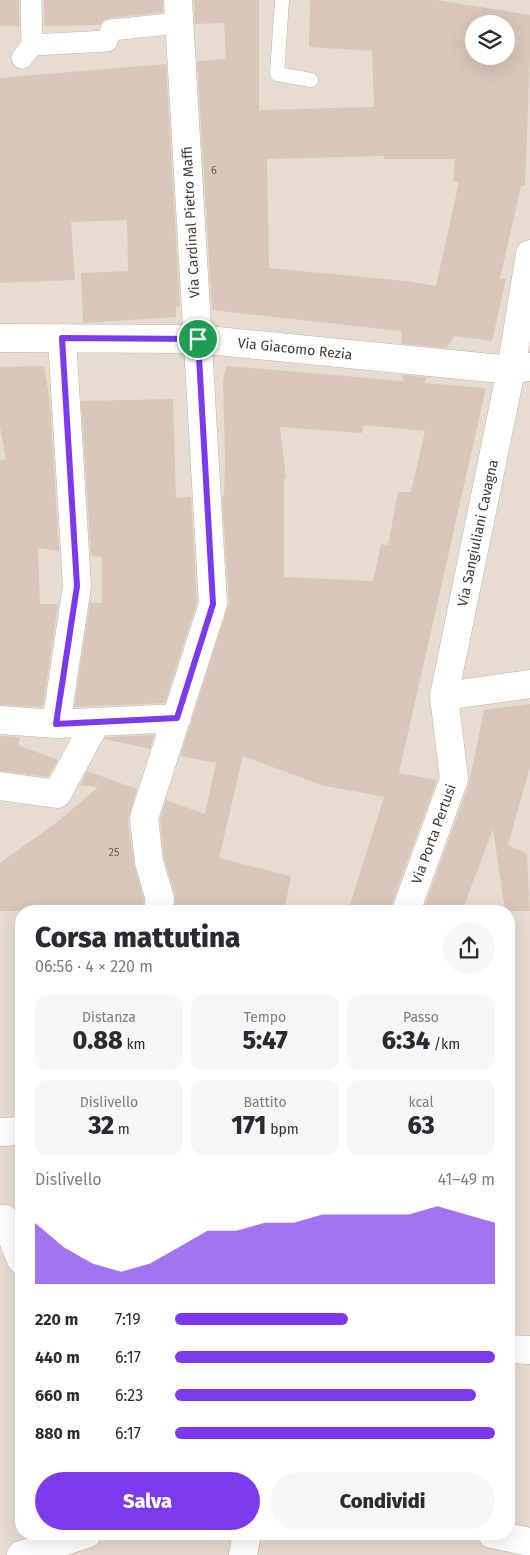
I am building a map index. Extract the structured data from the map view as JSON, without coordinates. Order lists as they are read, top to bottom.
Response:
{
  "streets": {
    "street": [
      "Via Cardinal Pietro Maffi",
      "Via Giacomo Rezia",
      "Via Sangiuliani Cavagna",
      "Via Porta Pertusi"
    ]
  },
  "crossings": [
    ["Via Cardinal Pietro Maffi", "Via Giacomo Rezia"],
    ["Via Giacomo Rezia", "Via Sangiuliani Cavagna"],
    ["Via Sangiuliani Cavagna", "Via Porta Pertusi"]
  ],
  "house_numbers": ["6", "25"],
  "page": {
    "heading": ["Corsa mattutina", "06:56 · 4 × 220 m"],
    "stats": [
      ["Distanza", "0.88 km"],
      ["Tempo", "5:47"],
      ["Passo", "6:34 /km"],
      ["Dislivello", "32 m"],
      ["Battito", "171 bpm"],
      ["kcal", "63"]
    ],
    "chart": ["Dislivello", "41–49 m"],
    "list": [
      {
        "name": "220 m",
        "note": "7:19"
      },
      {
        "name": "440 m",
        "note": "6:17"
      },
      {
        "name": "660 m",
        "note": "6:23"
      },
      {
        "name": "880 m",
        "note": "6:17"
      }
    ],
    "buttons": ["Salva", "Condividi"]
  }
}
